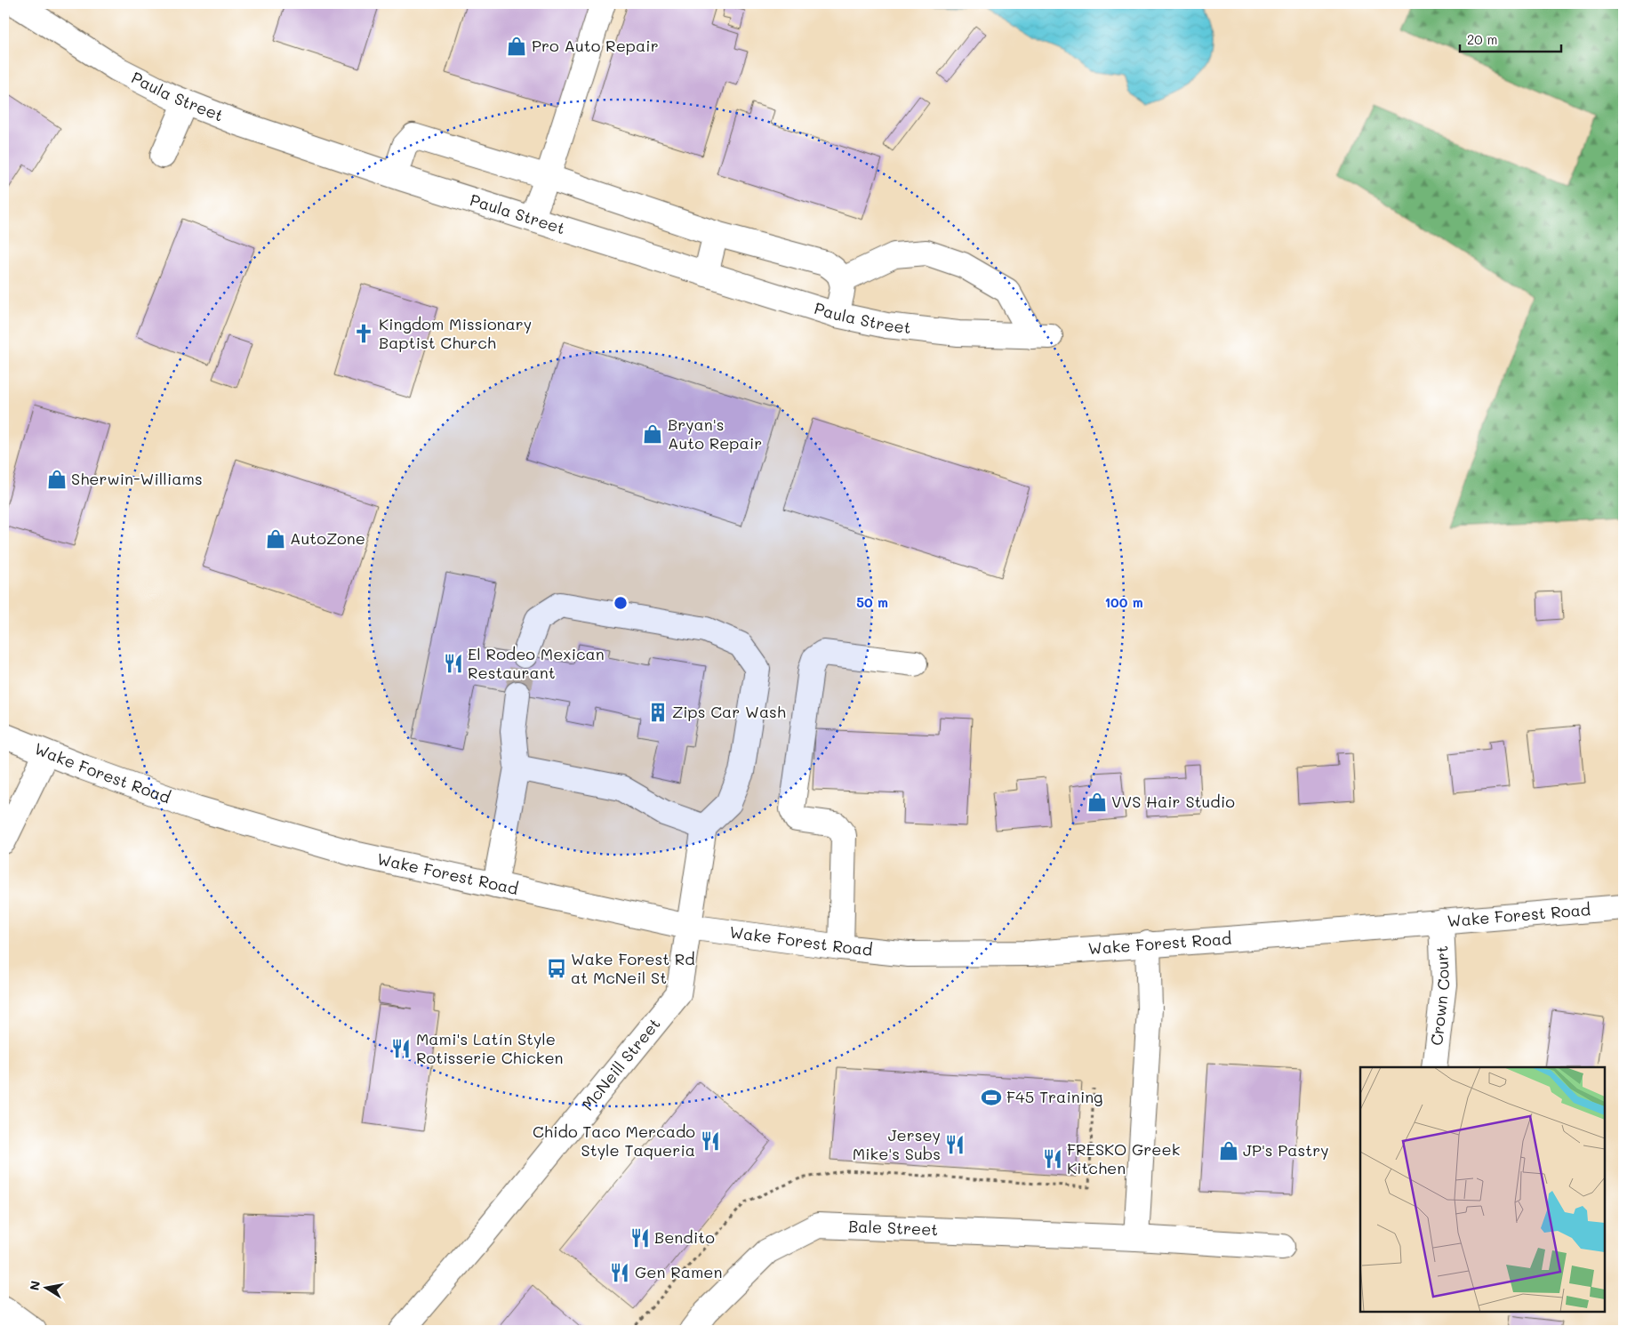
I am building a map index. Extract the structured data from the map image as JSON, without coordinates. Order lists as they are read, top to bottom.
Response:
{
  "streets": {
    "street": [
      "Paula Street",
      "Wake Forest Road",
      "Crown Court",
      "McNeill Street",
      "Bale Street"
    ]
  },
  "crossings": [
    ["Wake Forest Road", "Crown Court"],
    ["Wake Forest Road", "McNeill Street"]
  ],
  "places": {
    "shop": [
      "Pro Auto Repair",
      "Bryan's Auto Repair",
      "Sherwin-Williams",
      "AutoZone",
      "VVS Hair Studio",
      "JP's Pastry"
    ],
    "church": ["Kingdom Missionary Baptist Church"],
    "restaurant": [
      "El Rodeo Mexican Restaurant",
      "Mami's Latín Style Rotisserie Chicken",
      "Chido Taco Mercado Style Taqueria",
      "Jersey Mike's Subs",
      "FRESKO Greek Kitchen",
      "Bendito",
      "Gen Ramen"
    ],
    "building": ["Zips Car Wash"],
    "bus stop": ["Wake Forest Rd at McNeil St"],
    "sports": ["F45 Training"]
  },
  "scale_bar": "20 m",
  "north": "left",
  "rings": ["50 m", "100 m"]
}
